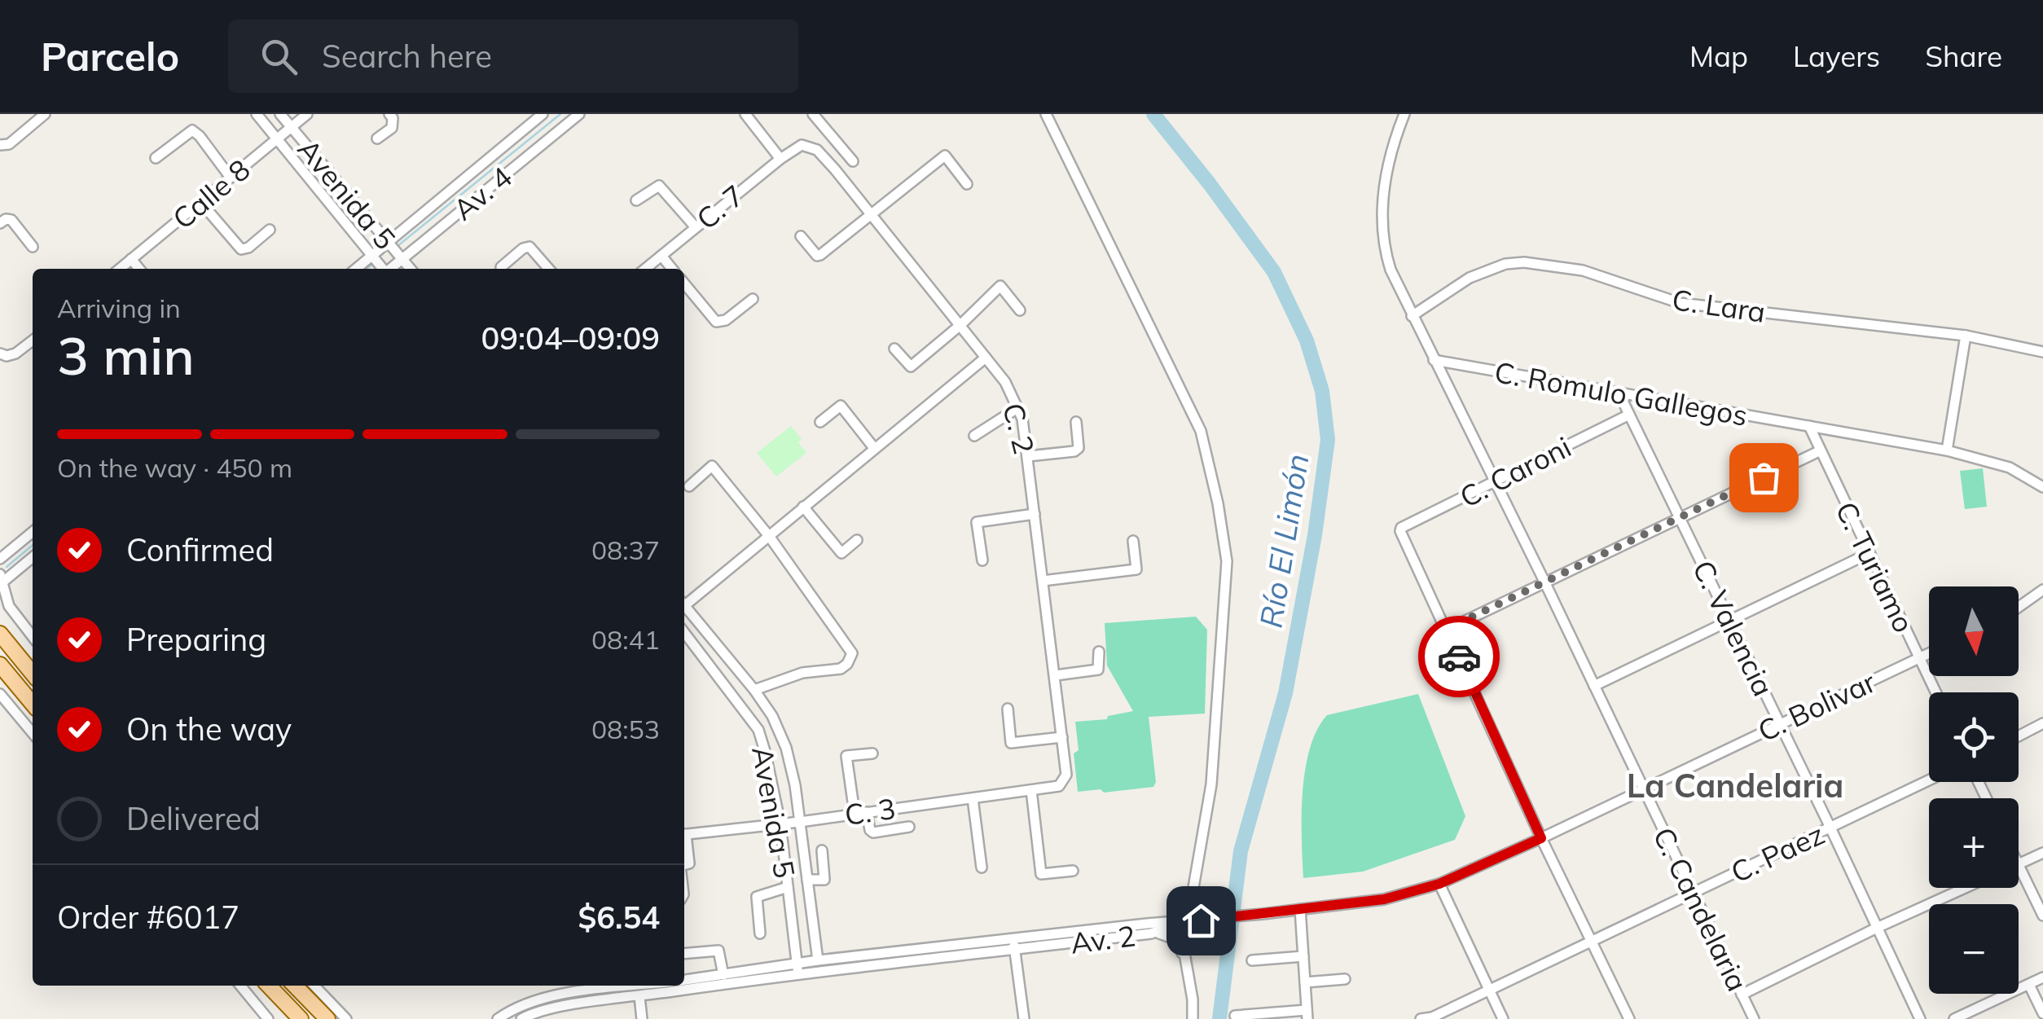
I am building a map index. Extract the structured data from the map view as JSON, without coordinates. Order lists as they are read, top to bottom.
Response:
{
  "streets": {
    "street": [
      "Av. 4",
      "Calle 8",
      "Avenida 5",
      "C. 7",
      "C. Lara",
      "C. Romulo Gallegos",
      "C. 2",
      "C. Caroni",
      "C. Turiamo",
      "C. Valencia",
      "C. Bolivar",
      "C. 3",
      "C. Paez",
      "C. Candelaria",
      "Av. 2"
    ]
  },
  "crossings": [
    ["Av. 4", "Avenida 5"],
    ["Calle 8", "Avenida 5"],
    ["Avenida 5", "C. 3"],
    ["Avenida 5", "Av. 2"],
    ["C. 7", "C. 2"],
    ["C. Lara", "C. Candelaria"],
    ["C. Romulo Gallegos", "C. Turiamo"],
    ["C. Romulo Gallegos", "C. Valencia"],
    ["C. Romulo Gallegos", "C. Candelaria"],
    ["C. 2", "C. 3"],
    ["C. Caroni", "C. Valencia"],
    ["C. Caroni", "C. Candelaria"],
    ["C. Turiamo", "C. Bolivar"],
    ["C. Valencia", "C. Bolivar"],
    ["C. Valencia", "C. Paez"],
    ["C. Bolivar", "C. Candelaria"],
    ["C. Bolivar", "Av. 2"],
    ["C. Paez", "C. Candelaria"]
  ],
  "districts": ["La Candelaria"],
  "water": ["Río El Limón"],
  "north": "bottom",
  "page": {
    "header": "Parcelo",
    "search": "Search here",
    "nav": ["Map", "Layers", "Share"],
    "heading": ["3 min", "Arriving in", "09:04–09:09"],
    "panel": ["Order #6017", "$6.54"],
    "bar": "On the way · 450 m",
    "list": [
      ["Confirmed", "08:37"],
      ["Preparing", "08:41"],
      ["On the way", "08:53"],
      "Delivered"
    ],
    "map_buttons": ["+", "−"]
  }
}
